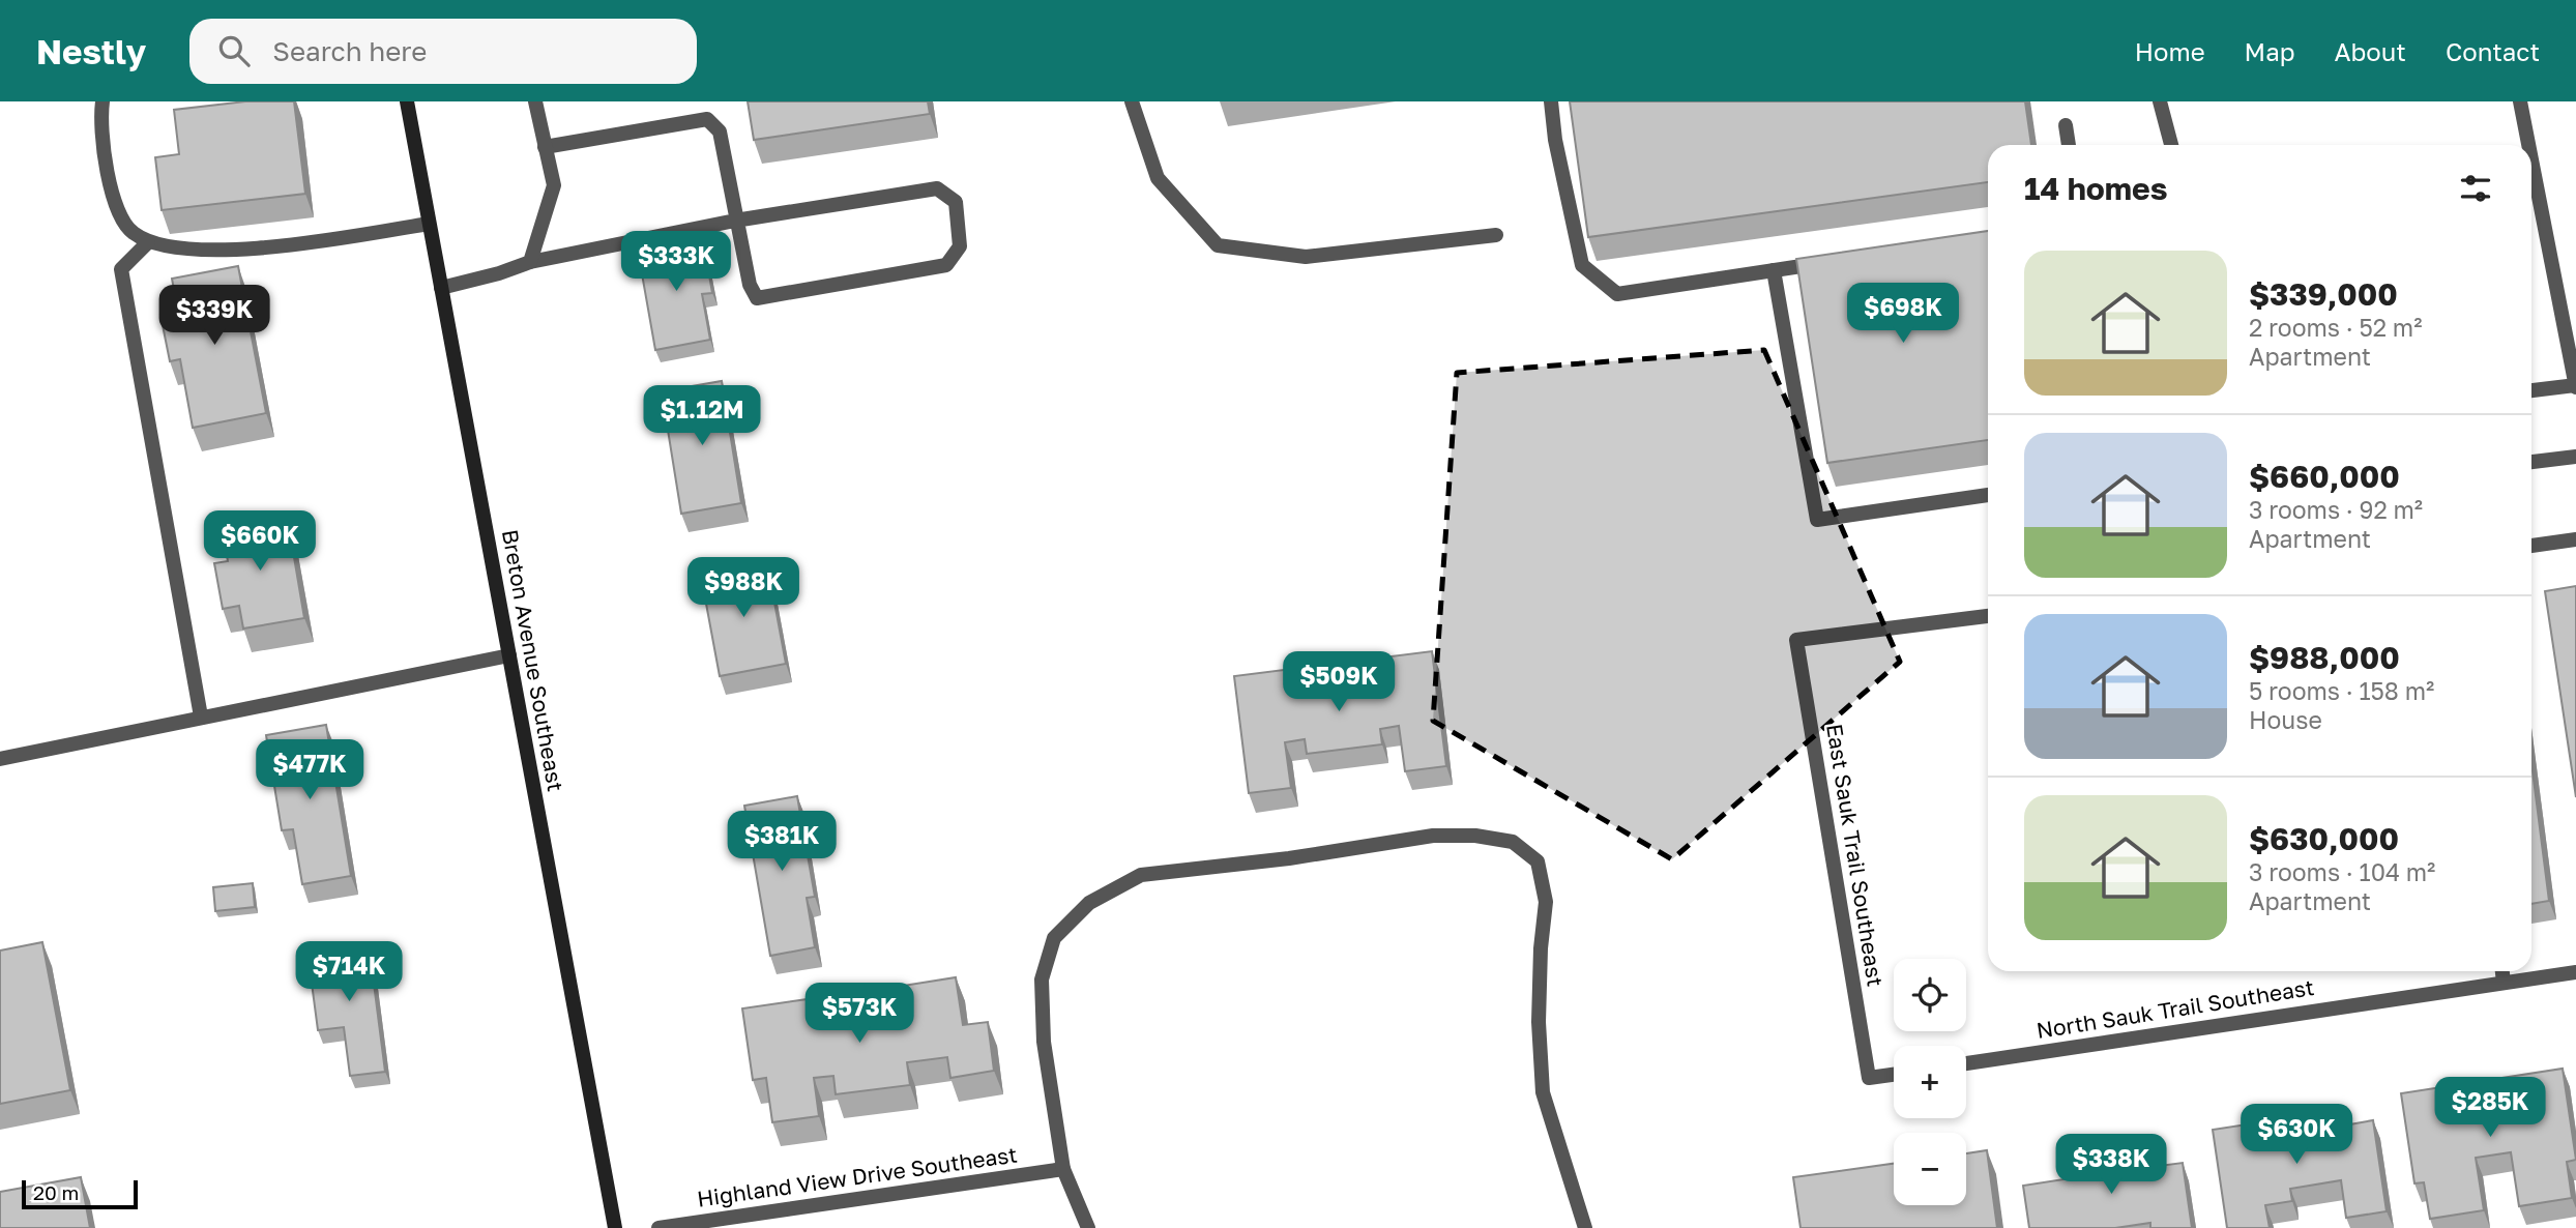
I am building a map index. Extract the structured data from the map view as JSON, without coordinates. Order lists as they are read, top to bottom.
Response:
{
  "streets": {
    "main road": ["Breton Avenue Southeast"],
    "street": ["East Sauk Trail Southeast", "North Sauk Trail Southeast", "Highland View Drive Southeast"]
  },
  "scale_bar": "20 m",
  "page": {
    "header": "Nestly",
    "search": "Search here",
    "nav": [
      "Home",
      "Map",
      "About",
      "Contact"
    ],
    "heading": "14 homes",
    "price": [
      "$333K",
      "$698K",
      "$339K",
      "$1.12M",
      "$660K",
      "$988K",
      "$509K",
      "$477K",
      "$381K",
      "$714K",
      "$573K",
      "$285K",
      "$630K",
      "$338K"
    ],
    "list": [
      {
        "name": "$339,000",
        "note": "2 rooms · 52 m² · Apartment"
      },
      {
        "name": "$660,000",
        "note": "3 rooms · 92 m² · Apartment"
      },
      {
        "name": "$988,000",
        "note": "5 rooms · 158 m² · House"
      },
      {
        "name": "$630,000",
        "note": "3 rooms · 104 m² · Apartment"
      }
    ],
    "map_buttons": ["+", "−"],
    "scale": "20 m"
  }
}
